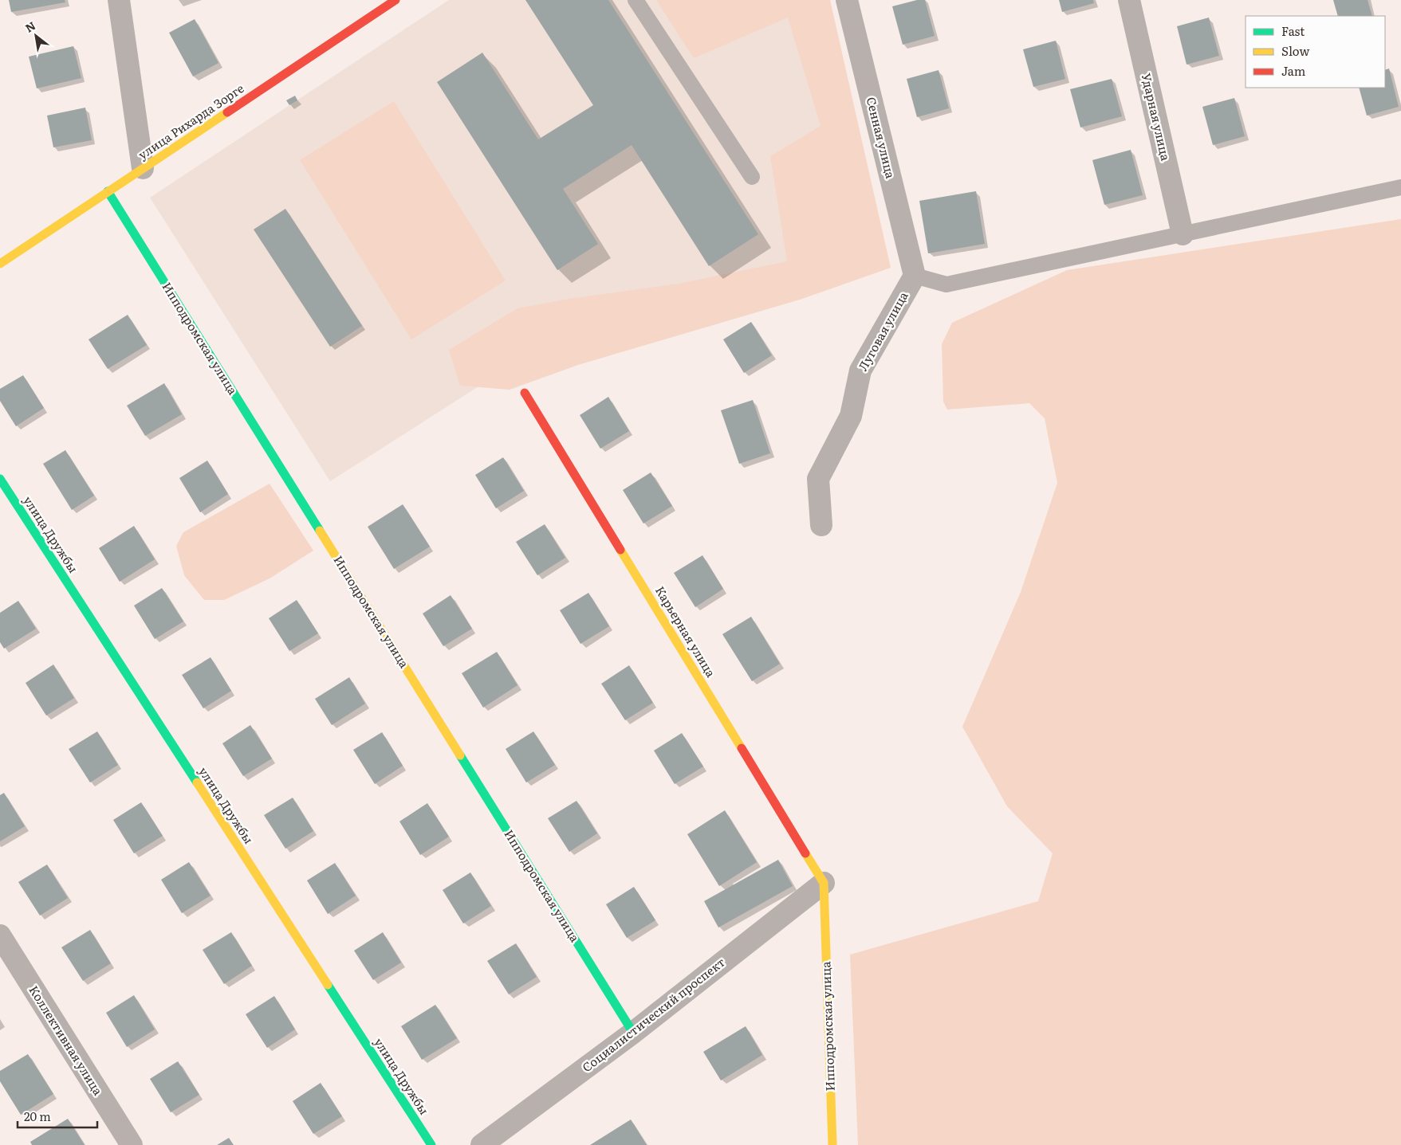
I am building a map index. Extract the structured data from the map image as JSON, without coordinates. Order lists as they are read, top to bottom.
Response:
{
  "streets": {
    "street": [
      "Ударная улица",
      "улица Рихарда Зорге",
      "Сенная улица",
      "Луговая улица",
      "Ипподромская улица",
      "улица Дружбы",
      "Карьерная улица",
      "Социалистический проспект",
      "Коллективная улица"
    ]
  },
  "crossings": [
    ["улица Рихарда Зорге", "Ипподромская улица"],
    ["Сенная улица", "Луговая улица"],
    ["Ипподромская улица", "Карьерная улица"],
    ["Ипподромская улица", "Социалистический проспект"],
    ["Карьерная улица", "Социалистический проспект"]
  ],
  "legend": ["Fast", "Slow", "Jam"],
  "scale_bar": "20 m",
  "north": "top left"
}
